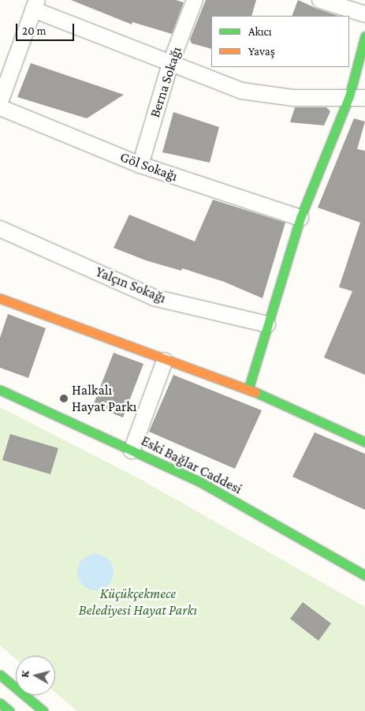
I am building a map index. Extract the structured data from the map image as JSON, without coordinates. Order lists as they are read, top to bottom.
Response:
{
  "streets": {
    "street": [
      "Berna Sokağı",
      "Göl Sokağı",
      "Yalçın Sokağı",
      "Eski Bağlar Caddesi"
    ]
  },
  "crossings": [
    ["Berna Sokağı", "Göl Sokağı"]
  ],
  "parks": ["Küçükçekmece Belediyesi Hayat Parkı"],
  "places": ["Halkalı Hayat Parkı"],
  "legend": ["Akıcı", "Yavaş"],
  "scale_bar": "20 m",
  "north": "left"
}
